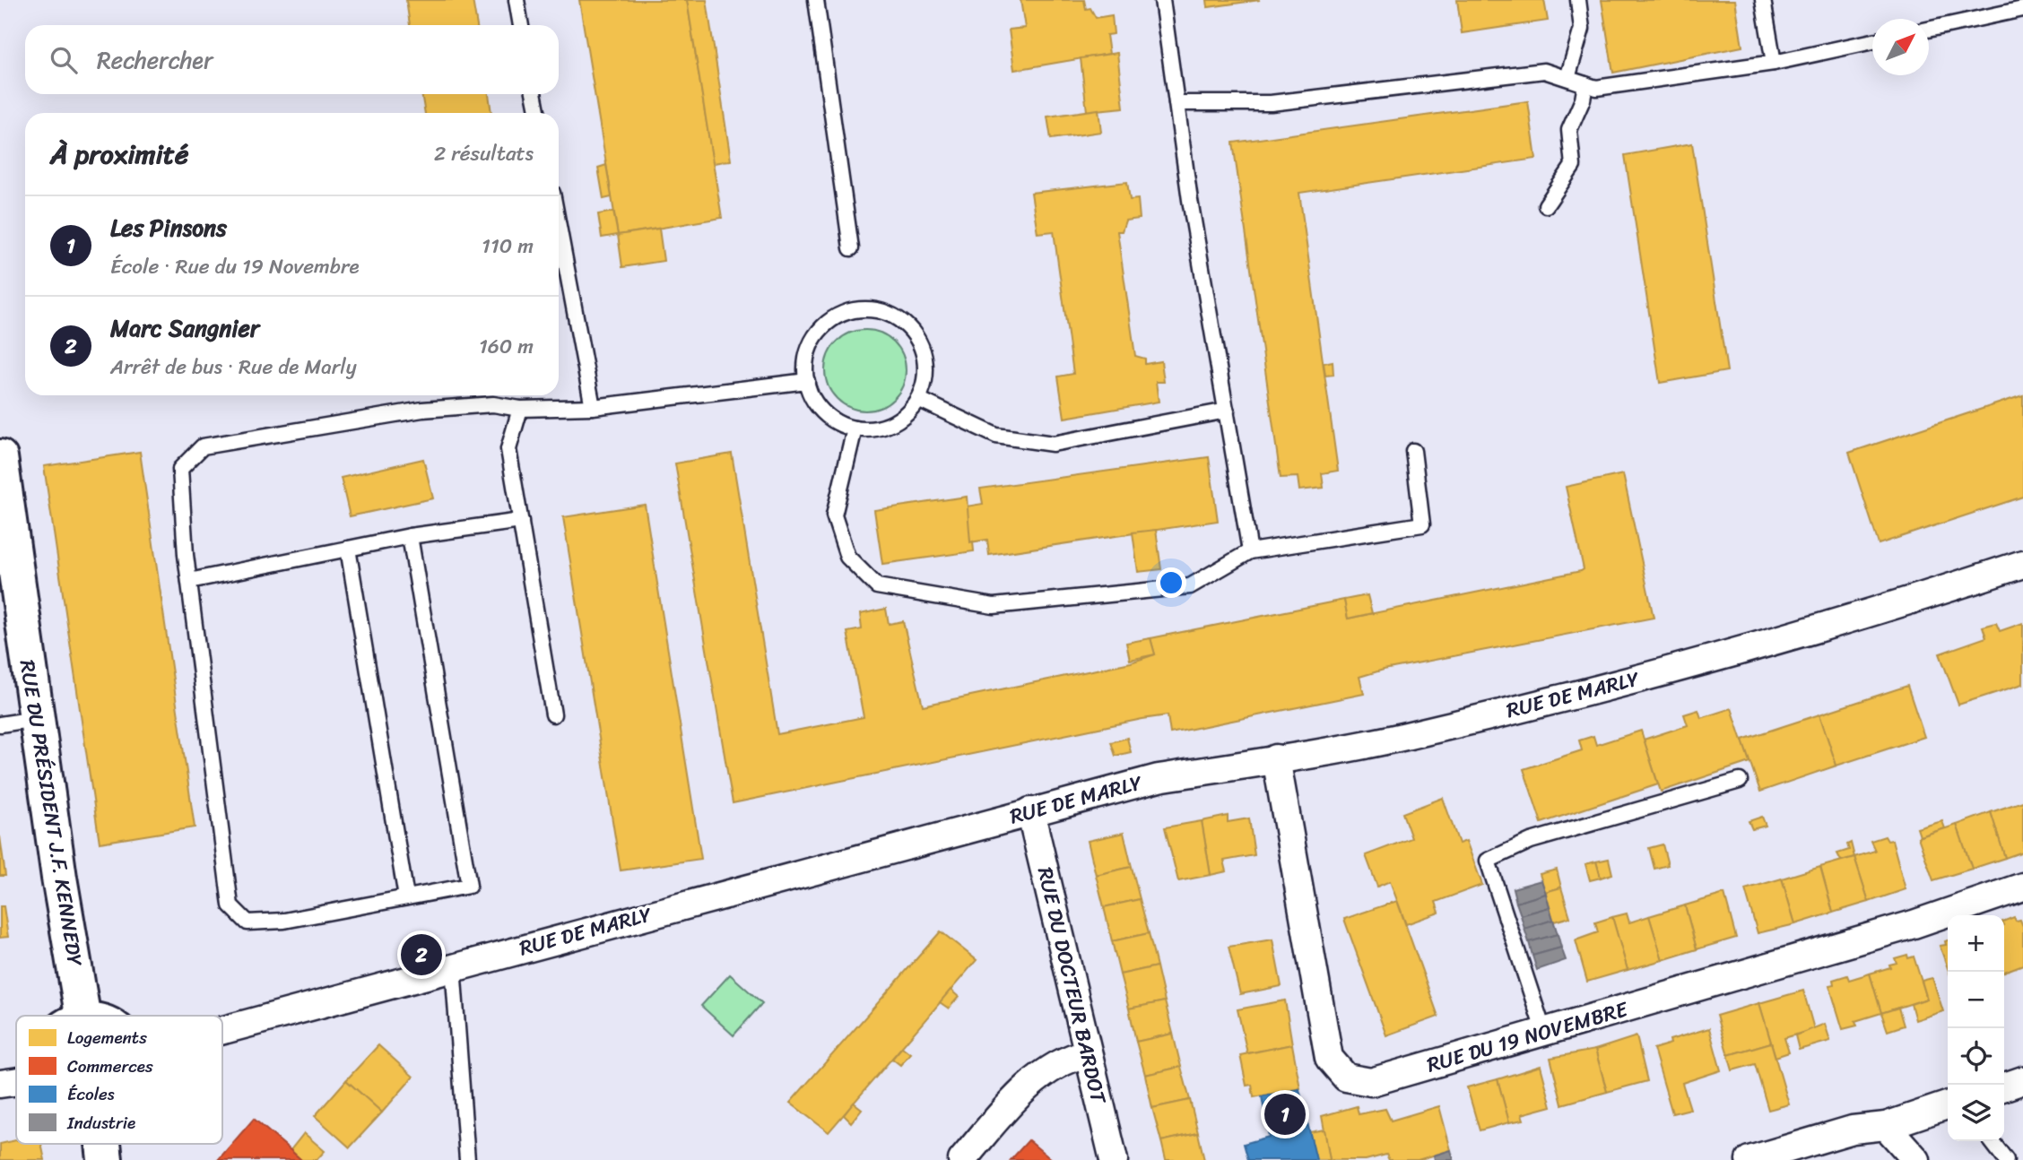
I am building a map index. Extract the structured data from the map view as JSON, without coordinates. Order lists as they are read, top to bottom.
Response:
{
  "streets": {
    "street": [
      "RUE DE MARLY",
      "RUE DU PRÉSIDENT J.F. KENNEDY",
      "RUE DU DOCTEUR BARDOT",
      "RUE DU 19 NOVEMBRE"
    ]
  },
  "crossings": [
    ["RUE DE MARLY", "RUE DU DOCTEUR BARDOT"],
    ["RUE DE MARLY", "RUE DU 19 NOVEMBRE"]
  ],
  "legend": [
    "Logements",
    "Commerces",
    "Écoles",
    "Industrie"
  ],
  "north": "top right",
  "page": {
    "search": "Rechercher",
    "heading": ["À proximité", "2 résultats"],
    "list": [
      {
        "mark": "1",
        "name": "Les Pinsons",
        "note": "École · Rue du 19 Novembre",
        "value": "110 m"
      },
      {
        "mark": "2",
        "name": "Marc Sangnier",
        "note": "Arrêt de bus · Rue de Marly",
        "value": "160 m"
      }
    ],
    "map_buttons": ["+", "−"],
    "pins": ["2", "1"]
  }
}
